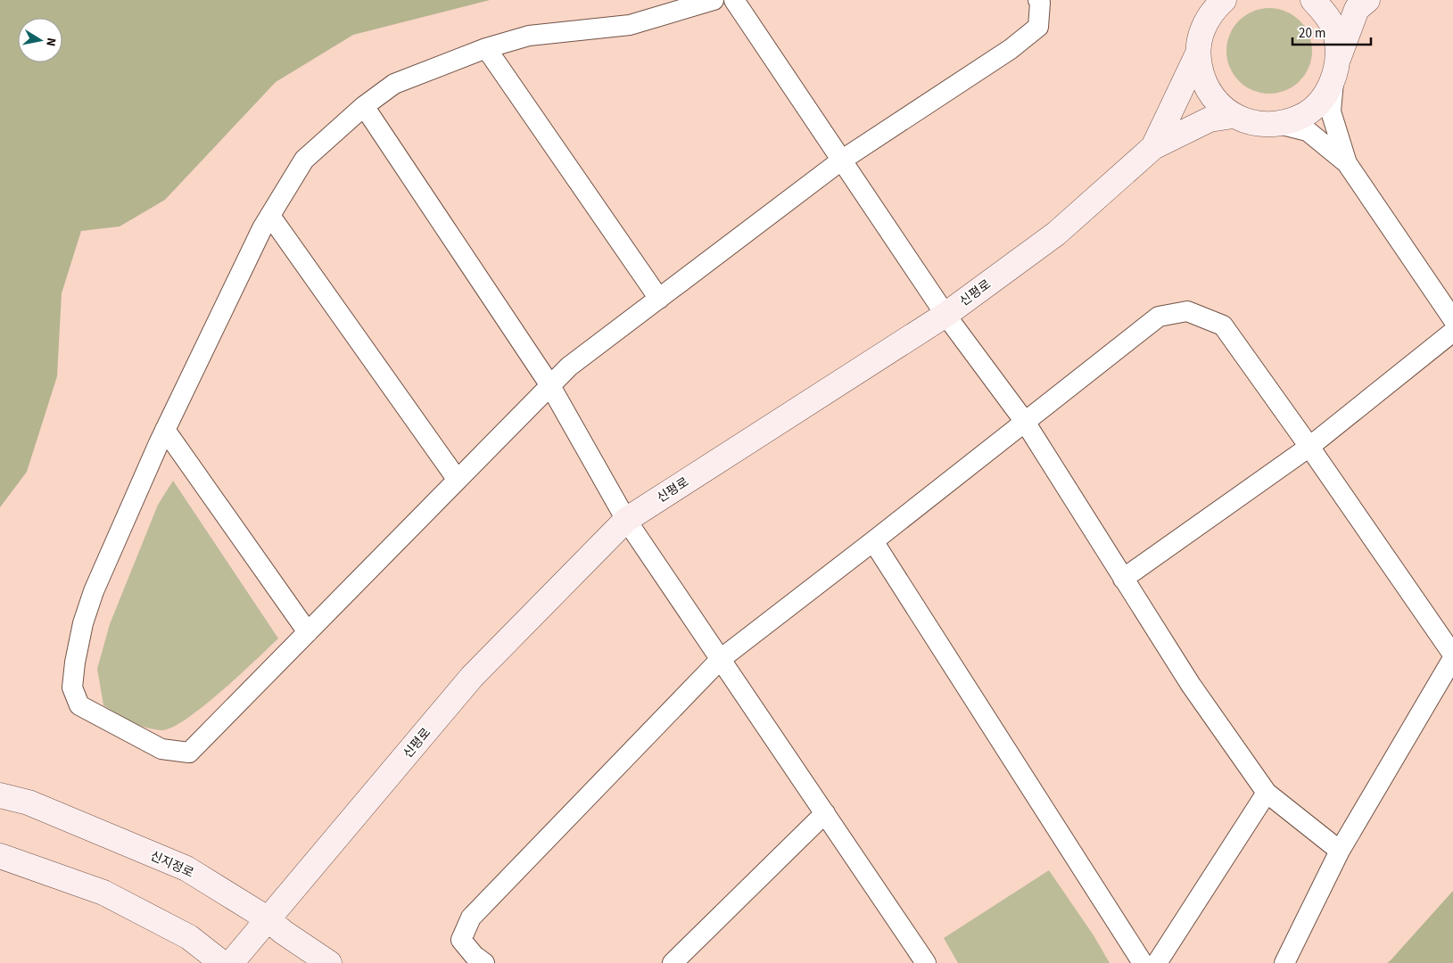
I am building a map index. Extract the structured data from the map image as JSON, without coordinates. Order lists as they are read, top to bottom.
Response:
{
  "streets": {
    "street": ["신평로", "신지정로"]
  },
  "crossings": [
    ["신평로", "신지정로"]
  ],
  "scale_bar": "20 m",
  "north": "right"
}
